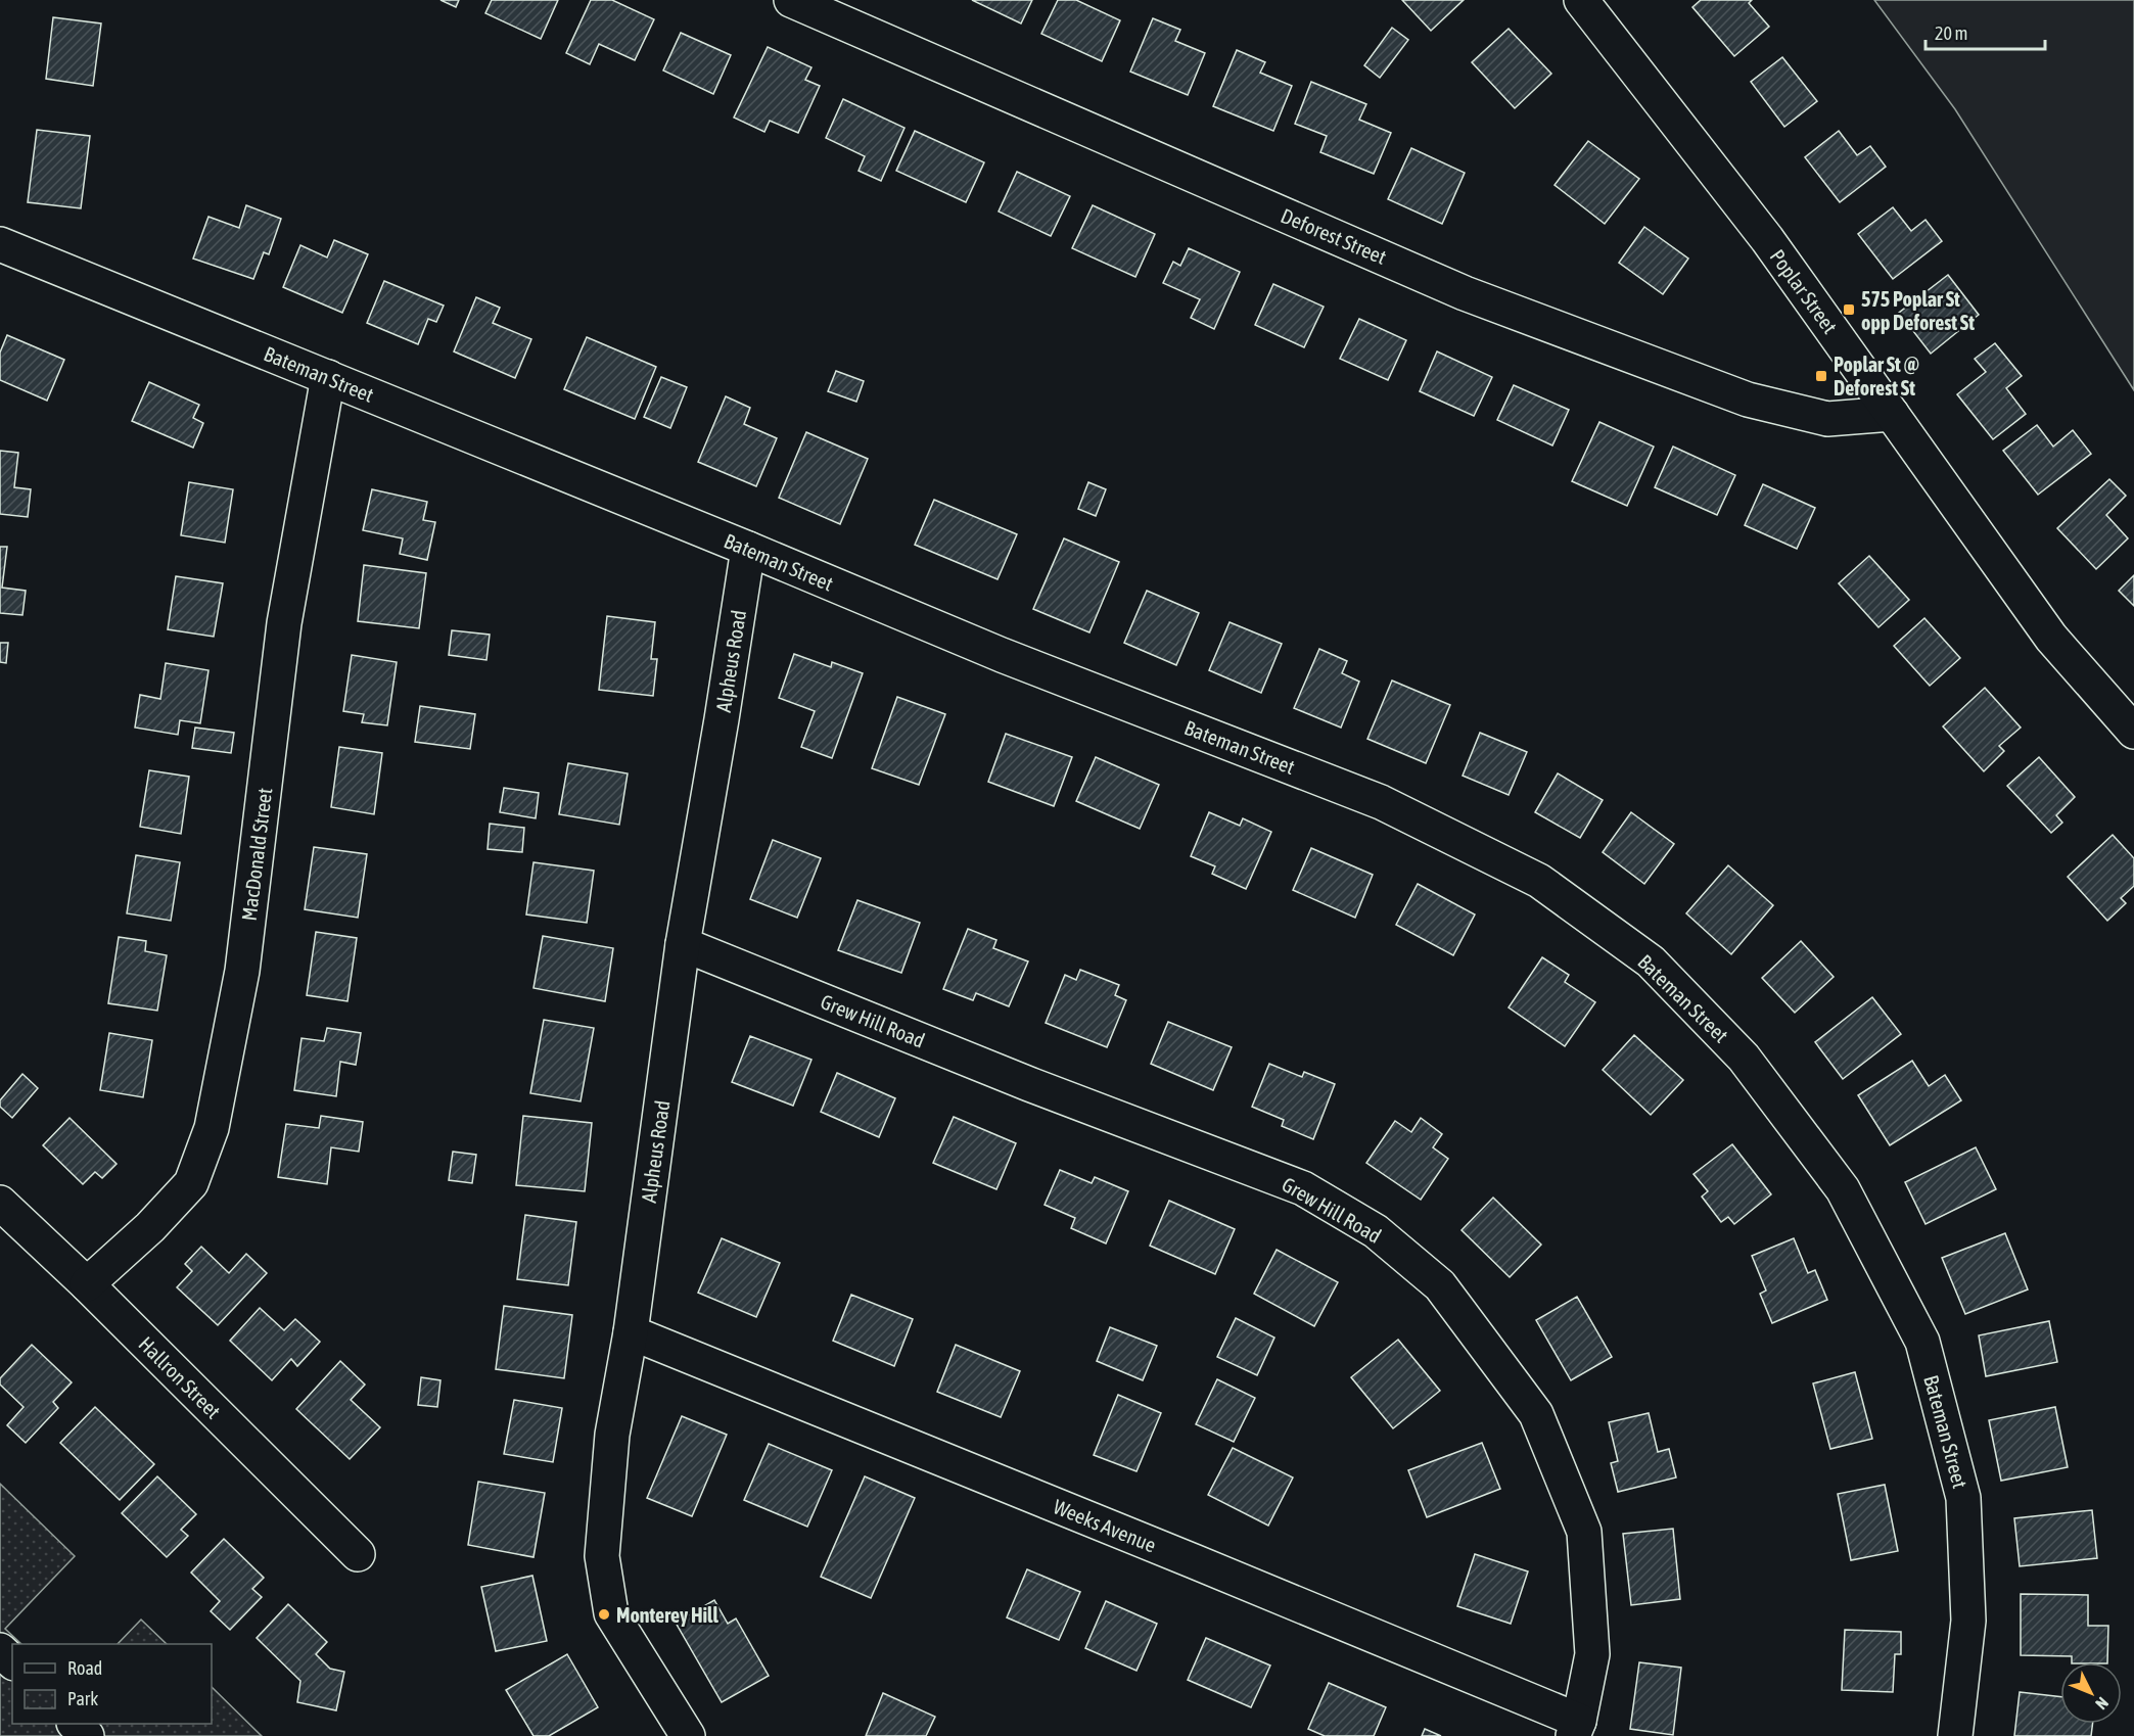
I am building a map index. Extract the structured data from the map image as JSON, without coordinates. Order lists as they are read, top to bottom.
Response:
{
  "streets": {
    "street": [
      "Deforest Street",
      "Poplar Street",
      "Bateman Street",
      "Alpheus Road",
      "MacDonald Street",
      "Grew Hill Road",
      "Hallron Street",
      "Weeks Avenue"
    ]
  },
  "crossings": [
    ["Deforest Street", "Poplar Street"],
    ["Bateman Street", "Alpheus Road"],
    ["Bateman Street", "MacDonald Street"],
    ["Alpheus Road", "Grew Hill Road"],
    ["Alpheus Road", "Weeks Avenue"],
    ["MacDonald Street", "Hallron Street"],
    ["Grew Hill Road", "Weeks Avenue"]
  ],
  "places": {
    "transit": ["575 Poplar St opp Deforest St", "Poplar St @ Deforest St"],
    "other": ["Monterey Hill"]
  },
  "legend": ["Road", "Park"],
  "scale_bar": "20 m",
  "north": "bottom right"
}
